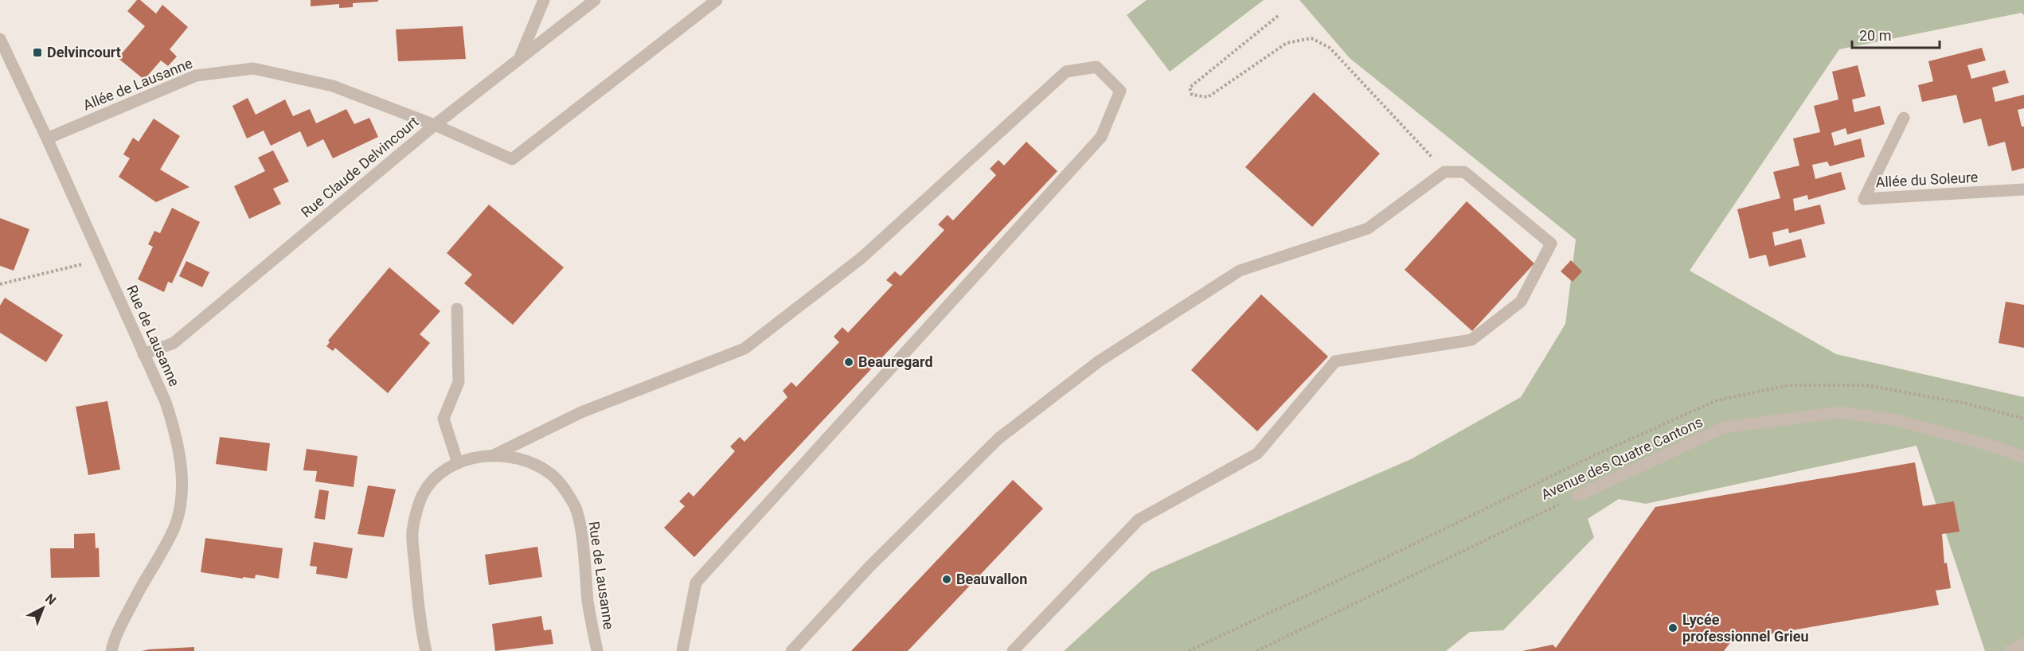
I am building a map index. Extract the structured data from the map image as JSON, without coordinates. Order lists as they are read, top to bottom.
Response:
{
  "streets": {
    "street": [
      "Allée de Lausanne",
      "Rue Claude Delvincourt",
      "Allée du Soleure",
      "Rue de Lausanne",
      "Avenue des Quatre Cantons"
    ]
  },
  "crossings": [
    ["Allée de Lausanne", "Rue Claude Delvincourt"],
    ["Allée de Lausanne", "Rue de Lausanne"],
    ["Rue Claude Delvincourt", "Rue de Lausanne"]
  ],
  "places": {
    "transit": ["Delvincourt"],
    "other": ["Beauregard", "Beauvallon", "Lycée professionnel Grieu"]
  },
  "scale_bar": "20 m",
  "north": "top right"
}
